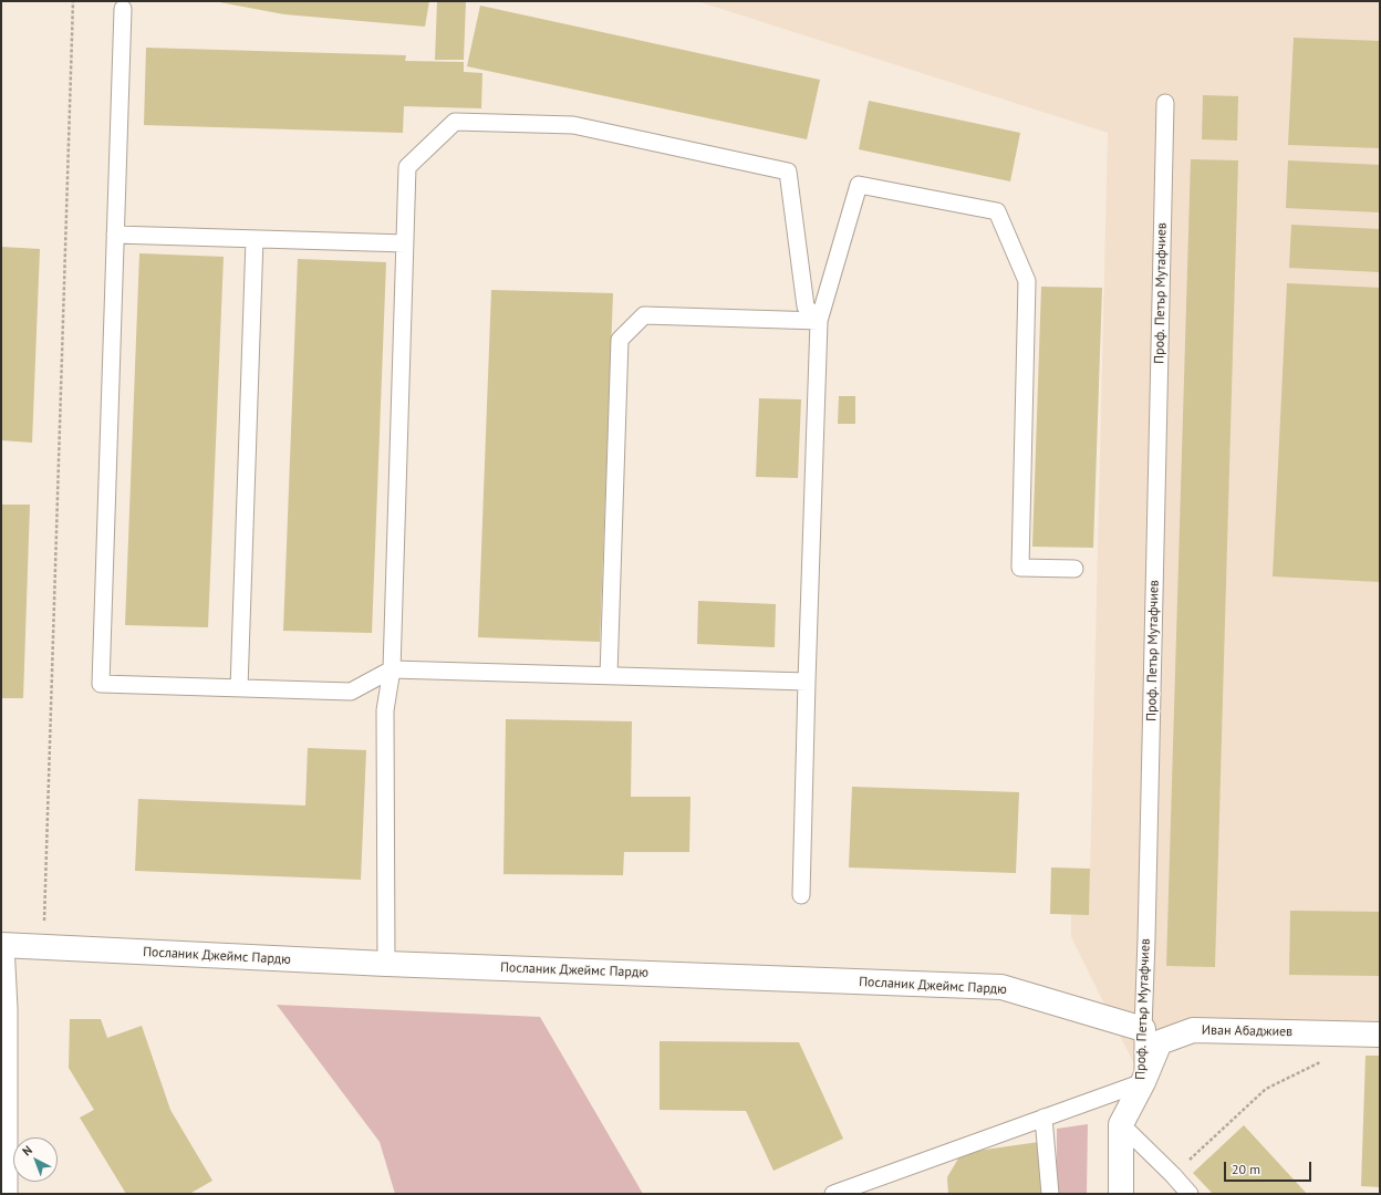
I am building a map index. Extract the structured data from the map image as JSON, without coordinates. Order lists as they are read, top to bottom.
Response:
{
  "streets": {
    "street": ["Проф. Петър Мутафчиев", "Посланик Джеймс Пардю", "Иван Абаджиев"]
  },
  "crossings": [
    ["Проф. Петър Мутафчиев", "Посланик Джеймс Пардю"],
    ["Проф. Петър Мутафчиев", "Иван Абаджиев"]
  ],
  "scale_bar": "20 m",
  "north": "top left"
}
